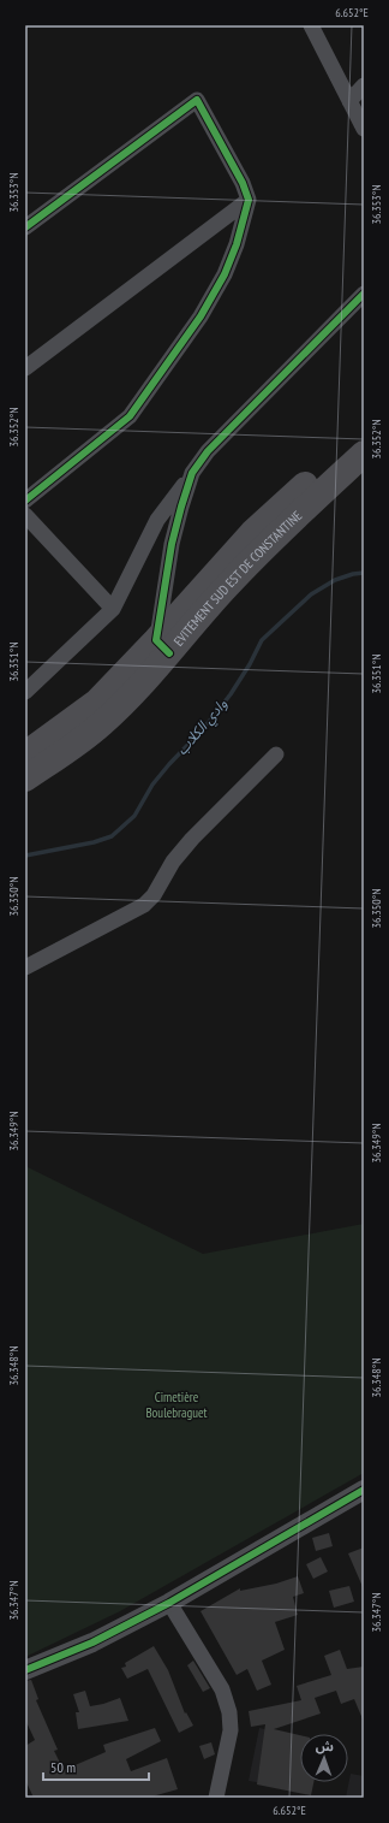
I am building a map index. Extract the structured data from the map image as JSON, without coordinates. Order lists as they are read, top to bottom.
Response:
{
  "streets": {
    "highway": ["EVITEMENT SUD EST DE CONSTANTINE"]
  },
  "water": ["وادي الكلاب"],
  "parks": ["Cimetière Boulebraguet"],
  "scale_bar": "50 m",
  "north": "top",
  "coordinates": [
    "6.652°E",
    "36.353°N",
    "36.352°N",
    "36.351°N",
    "36.350°N",
    "36.349°N",
    "36.348°N",
    "36.347°N"
  ]
}
